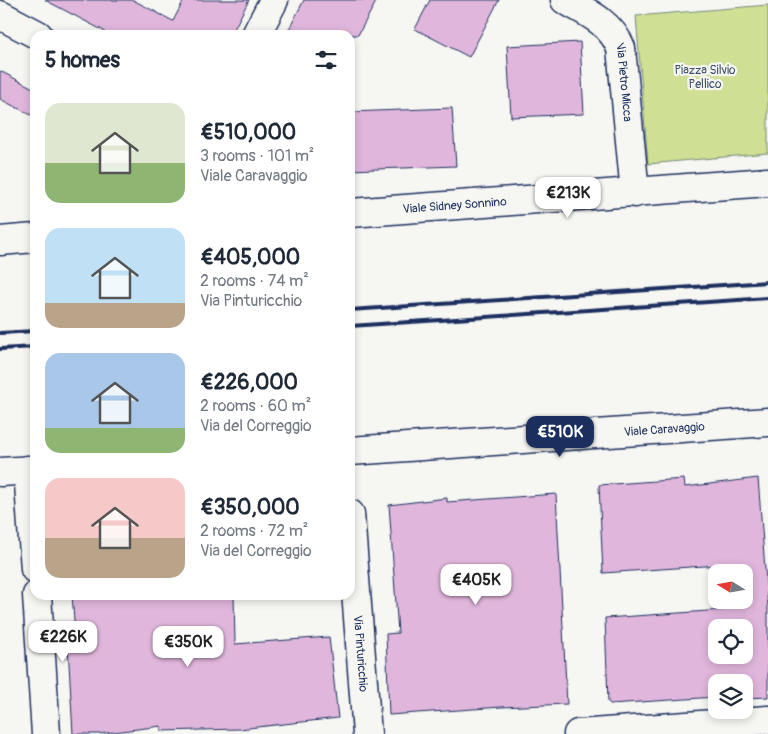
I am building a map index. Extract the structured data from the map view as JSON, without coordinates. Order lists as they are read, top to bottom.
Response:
{
  "streets": {
    "street": [
      "Via Pietro Micca",
      "Viale Sidney Sonnino",
      "Viale Caravaggio",
      "Via Pinturicchio"
    ]
  },
  "crossings": [
    ["Via Pietro Micca", "Viale Sidney Sonnino"]
  ],
  "parks": ["Piazza Silvio Pellico"],
  "north": "left",
  "page": {
    "heading": "5 homes",
    "list": [
      {
        "name": "€510,000",
        "note": "3 rooms · 101 m² · Viale Caravaggio"
      },
      {
        "name": "€405,000",
        "note": "2 rooms · 74 m² · Via Pinturicchio"
      },
      {
        "name": "€226,000",
        "note": "2 rooms · 60 m² · Via del Correggio"
      },
      {
        "name": "€350,000",
        "note": "2 rooms · 72 m² · Via del Correggio"
      }
    ],
    "price": [
      "€213K",
      "€510K",
      "€405K",
      "€226K",
      "€350K"
    ]
  }
}
